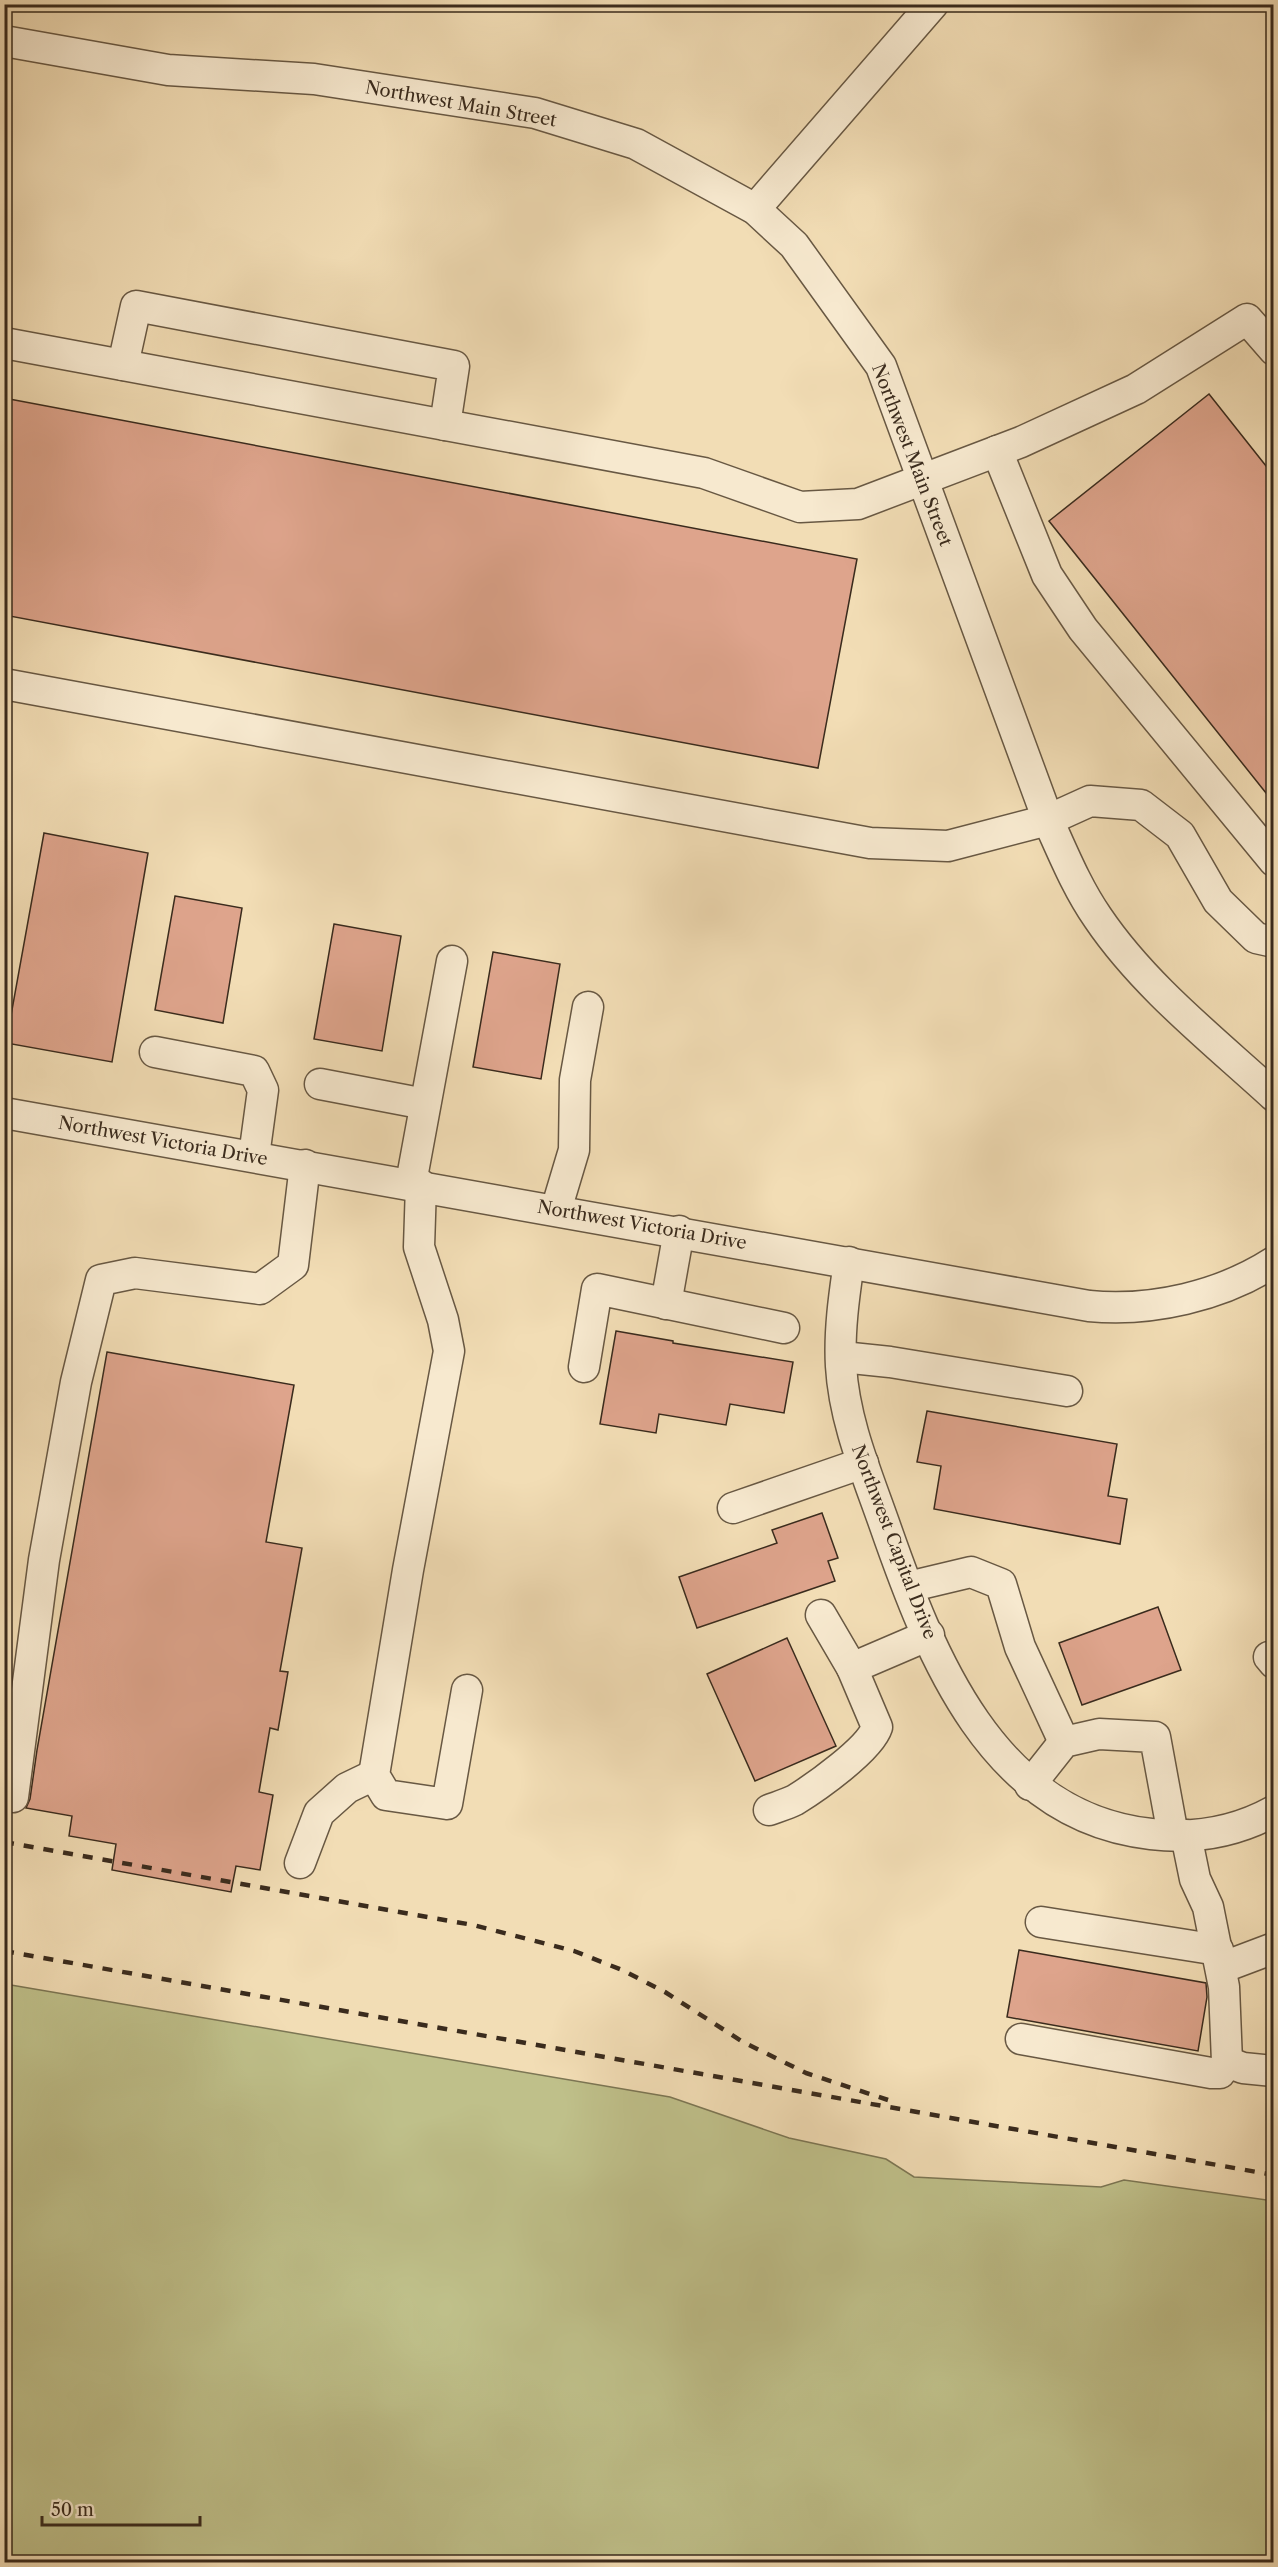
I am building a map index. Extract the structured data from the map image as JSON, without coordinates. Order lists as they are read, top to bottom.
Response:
{
  "streets": {
    "street": ["Northwest Main Street", "Northwest Victoria Drive", "Northwest Capital Drive"]
  },
  "crossings": [
    ["Northwest Victoria Drive", "Northwest Capital Drive"]
  ],
  "scale_bar": "50 m"
}
